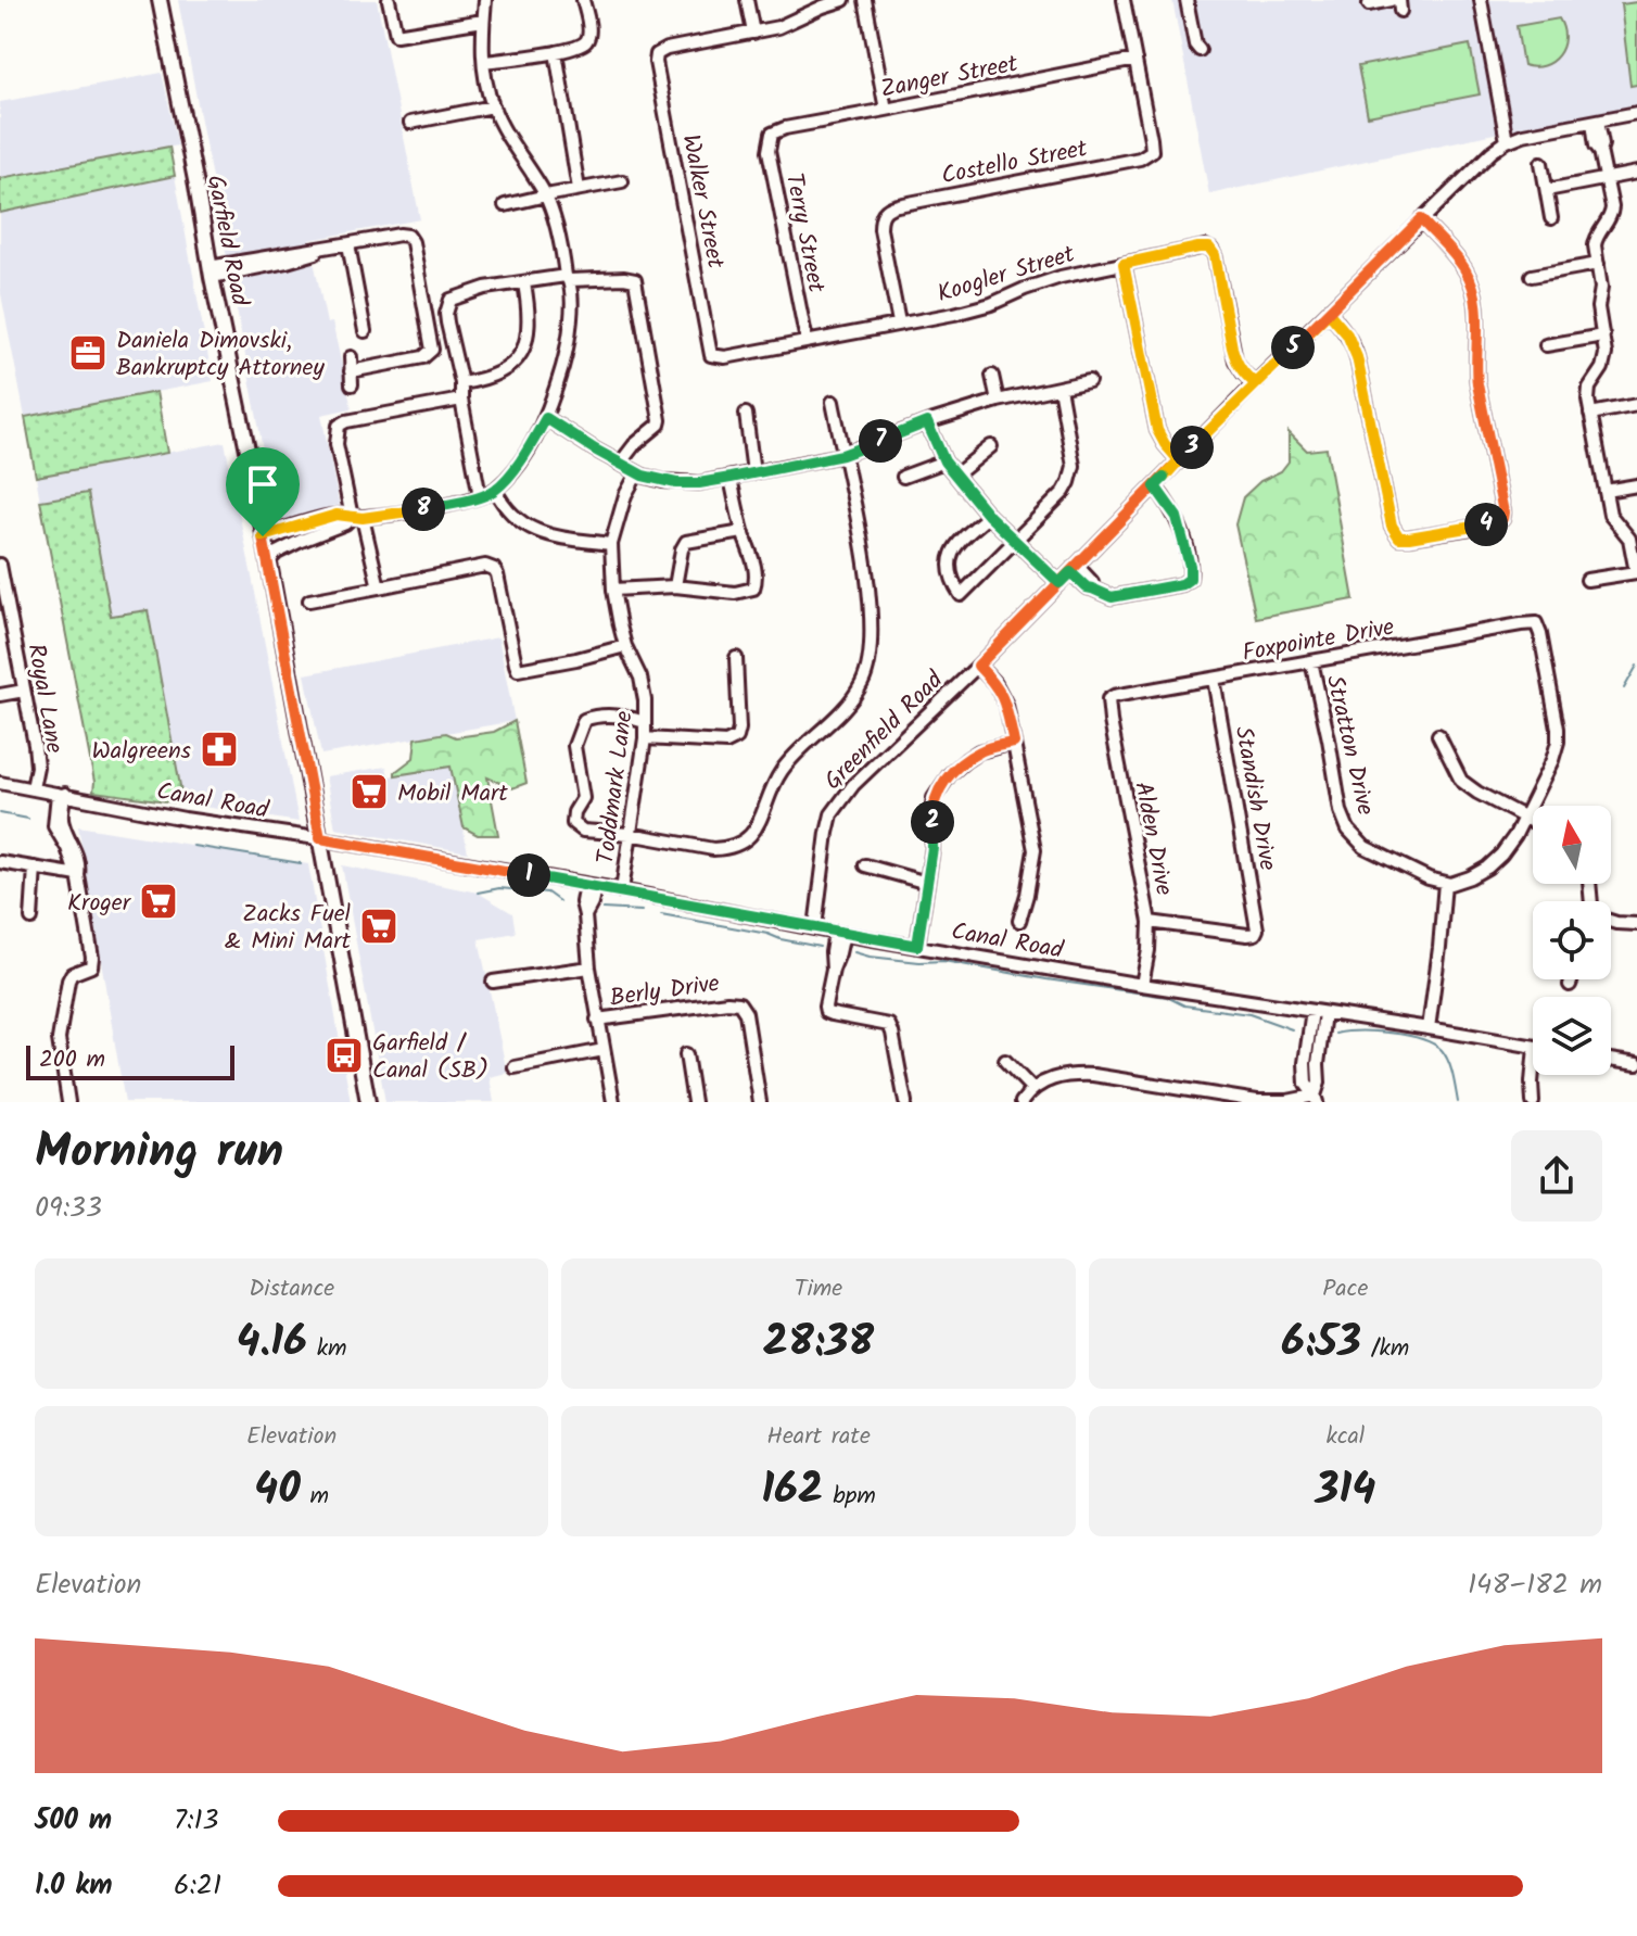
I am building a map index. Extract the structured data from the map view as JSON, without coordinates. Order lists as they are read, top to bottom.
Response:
{
  "streets": {
    "main road": ["Garfield Road"],
    "street": [
      "Zanger Street",
      "Costello Street",
      "Walker Street",
      "Terry Street",
      "Koogler Street",
      "Foxpointe Drive",
      "Royal Lane",
      "Greenfield Road",
      "Stratton Drive",
      "Toddmark Lane",
      "Standish Drive",
      "Canal Road",
      "Alden Drive",
      "Berly Drive"
    ]
  },
  "crossings": [
    ["Zanger Street", "Costello Street"],
    ["Zanger Street", "Terry Street"],
    ["Costello Street", "Koogler Street"],
    ["Walker Street", "Koogler Street"],
    ["Terry Street", "Koogler Street"],
    ["Garfield Road", "Canal Road"],
    ["Koogler Street", "Greenfield Road"],
    ["Foxpointe Drive", "Stratton Drive"],
    ["Foxpointe Drive", "Standish Drive"],
    ["Foxpointe Drive", "Alden Drive"],
    ["Royal Lane", "Canal Road"],
    ["Greenfield Road", "Canal Road"],
    ["Toddmark Lane", "Canal Road"],
    ["Standish Drive", "Alden Drive"],
    ["Canal Road", "Alden Drive"]
  ],
  "places": {
    "office": ["Daniela Dimovski, Bankruptcy Attorney"],
    "pharmacy": ["Walgreens"],
    "supermarket": ["Mobil Mart", "Kroger", "Zacks Fuel & Mini Mart"],
    "bus stop": ["Garfield / Canal (SB)"]
  },
  "scale_bar": "200 m",
  "north": "top",
  "page": {
    "pins": [
      "5",
      "7",
      "3",
      "8",
      "4",
      "2",
      "1"
    ],
    "scale": "200 m",
    "heading": ["Morning run", "09:33"],
    "stats": [
      ["Distance", "4.16 km"],
      ["Time", "28:38"],
      ["Pace", "6:53 /km"],
      ["Elevation", "40 m"],
      ["Heart rate", "162 bpm"],
      ["kcal", "314"]
    ],
    "chart": ["Elevation", "148–182 m"],
    "list": [
      {
        "name": "500 m",
        "note": "7:13"
      },
      {
        "name": "1.0 km",
        "note": "6:21"
      }
    ]
  }
}
